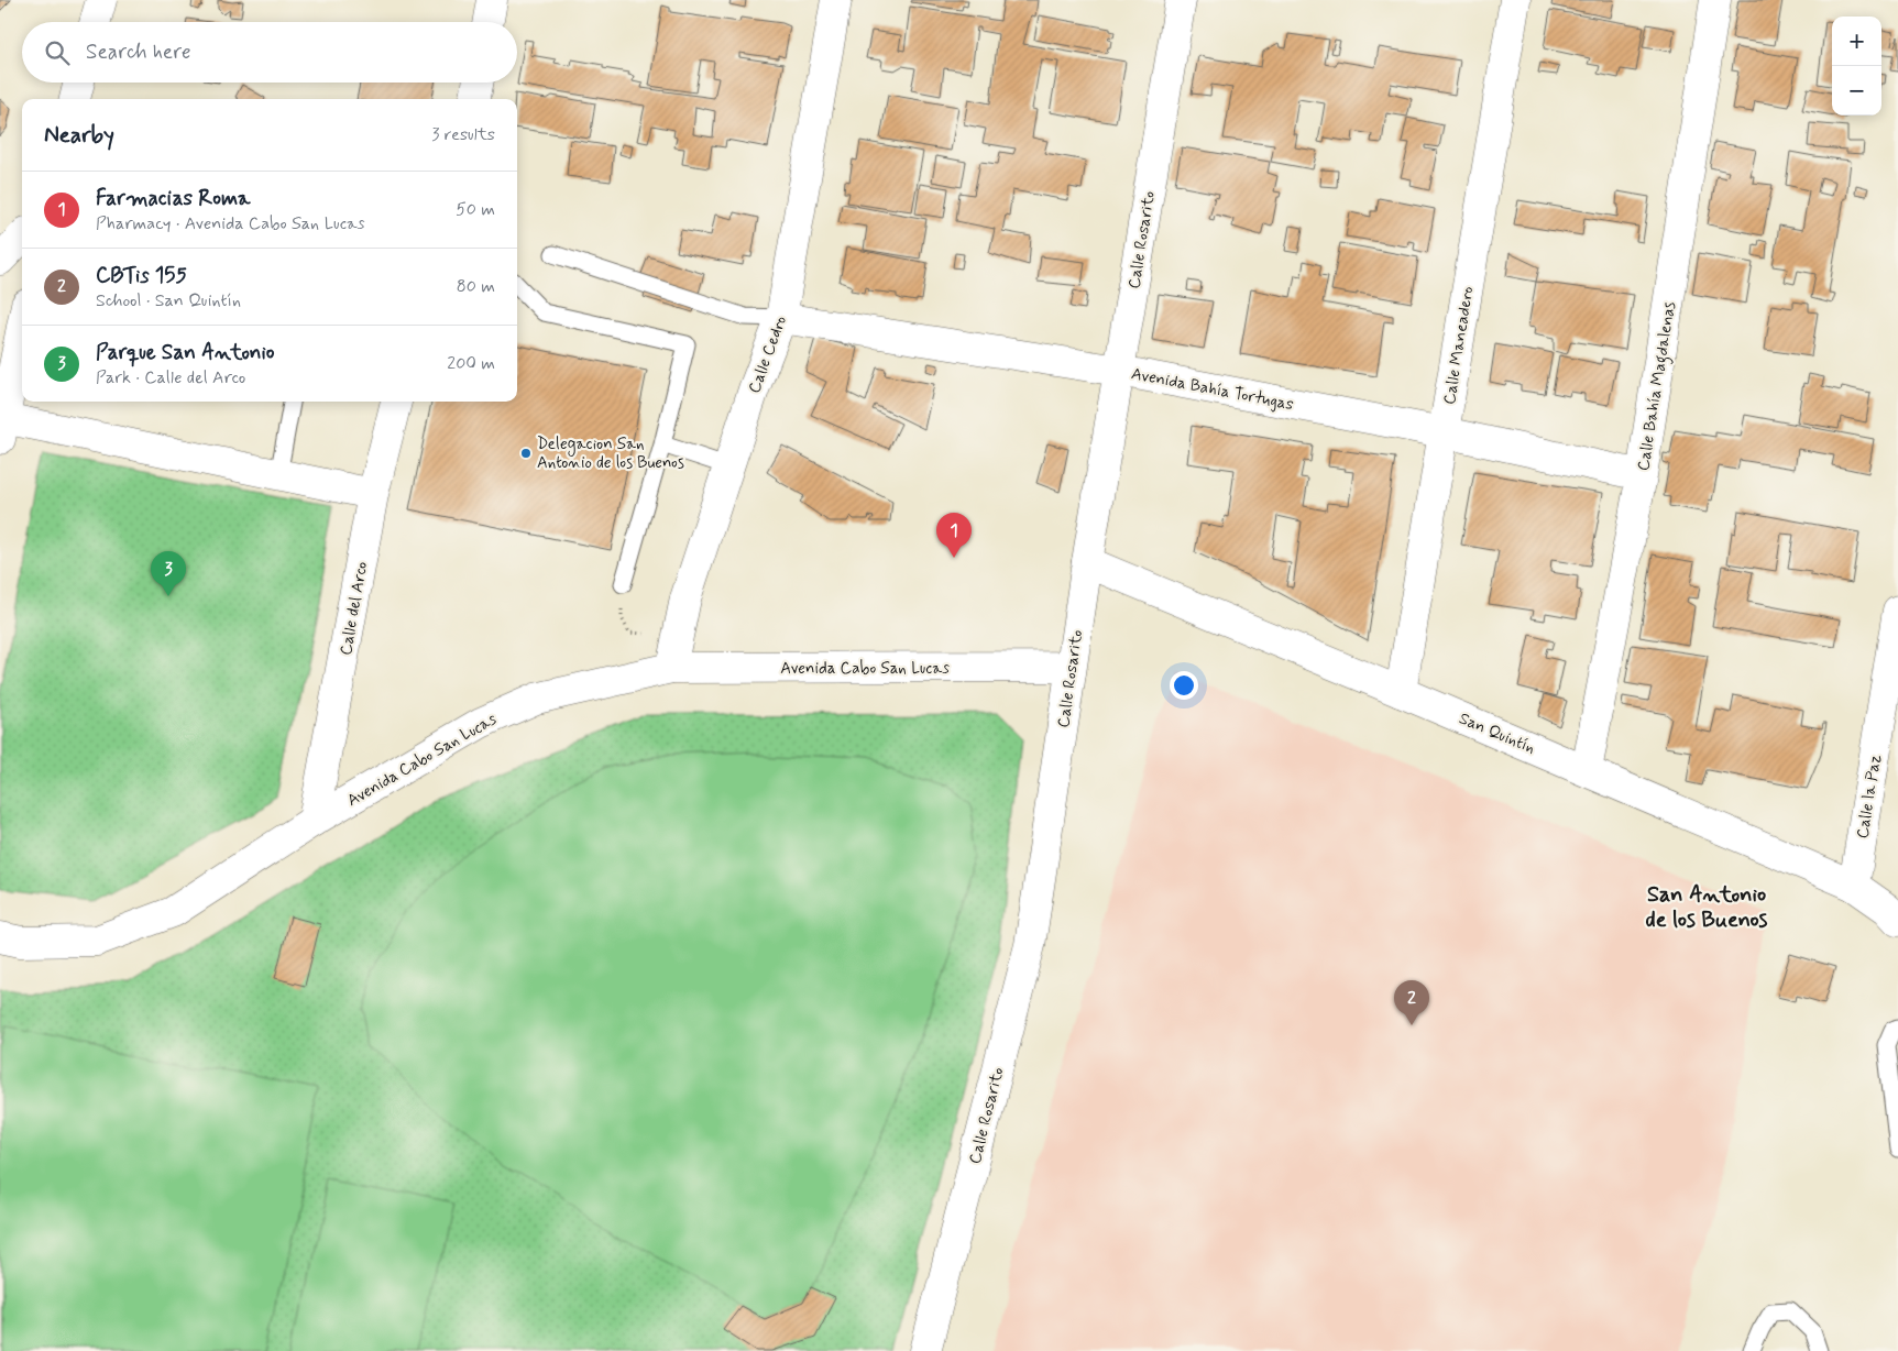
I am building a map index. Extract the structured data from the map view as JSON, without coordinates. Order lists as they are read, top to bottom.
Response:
{
  "streets": {
    "street": [
      "Calle Rosarito",
      "Calle Maneadero",
      "Calle Cedro",
      "Calle Bahía Magdalenas",
      "Avenida Bahía Tortugas",
      "Calle del Arco",
      "Avenida Cabo San Lucas",
      "San Quintín",
      "Calle la Paz"
    ]
  },
  "crossings": [
    ["Calle Rosarito", "Avenida Bahía Tortugas"],
    ["Calle Rosarito", "Avenida Cabo San Lucas"],
    ["Calle Rosarito", "San Quintín"],
    ["Calle Maneadero", "Avenida Bahía Tortugas"],
    ["Calle Maneadero", "San Quintín"],
    ["Calle Cedro", "Avenida Bahía Tortugas"],
    ["Calle Cedro", "Avenida Cabo San Lucas"],
    ["Calle Bahía Magdalenas", "Avenida Bahía Tortugas"],
    ["Calle Bahía Magdalenas", "San Quintín"],
    ["Calle del Arco", "Avenida Cabo San Lucas"],
    ["San Quintín", "Calle la Paz"]
  ],
  "districts": ["San Antonio de los Buenos"],
  "places": ["Delegacion San Antonio de los Buenos"],
  "page": {
    "map_buttons": ["+", "−"],
    "search": "Search here",
    "heading": ["Nearby", "3 results"],
    "list": [
      {
        "mark": "1",
        "name": "Farmacias Roma",
        "note": "Pharmacy · Avenida Cabo San Lucas",
        "value": "50 m"
      },
      {
        "mark": "2",
        "name": "CBTis 155",
        "note": "School · San Quintín",
        "value": "80 m"
      },
      {
        "mark": "3",
        "name": "Parque San Antonio",
        "note": "Park · Calle del Arco",
        "value": "200 m"
      }
    ],
    "pins": ["1", "3", "2"]
  }
}
